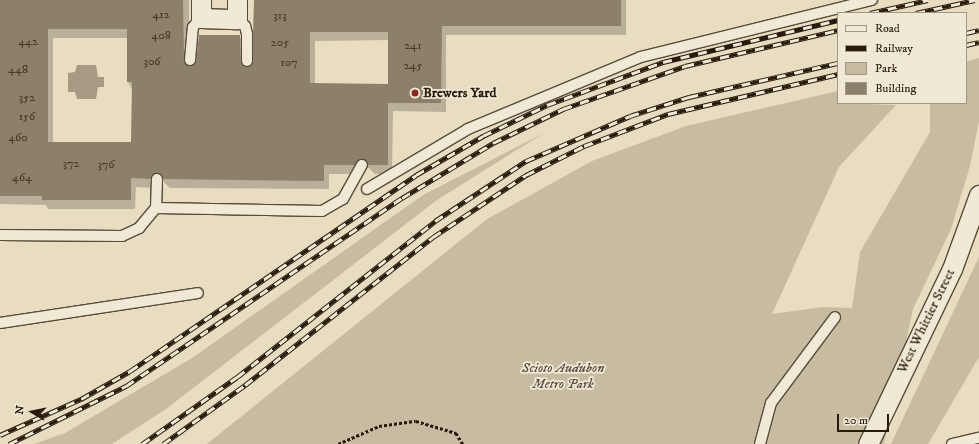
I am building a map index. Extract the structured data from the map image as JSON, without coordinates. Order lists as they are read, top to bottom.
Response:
{
  "streets": {
    "street": ["West Whittier Street"]
  },
  "parks": ["Scioto Audubon Metro Park"],
  "places": ["Brewers Yard"],
  "house_numbers": [
    "412",
    "313",
    "408",
    "442",
    "205",
    "241",
    "306",
    "107",
    "245",
    "448",
    "352",
    "156",
    "460",
    "372",
    "376",
    "464"
  ],
  "legend": [
    "Road",
    "Railway",
    "Park",
    "Building"
  ],
  "scale_bar": "20 m",
  "north": "left"
}
